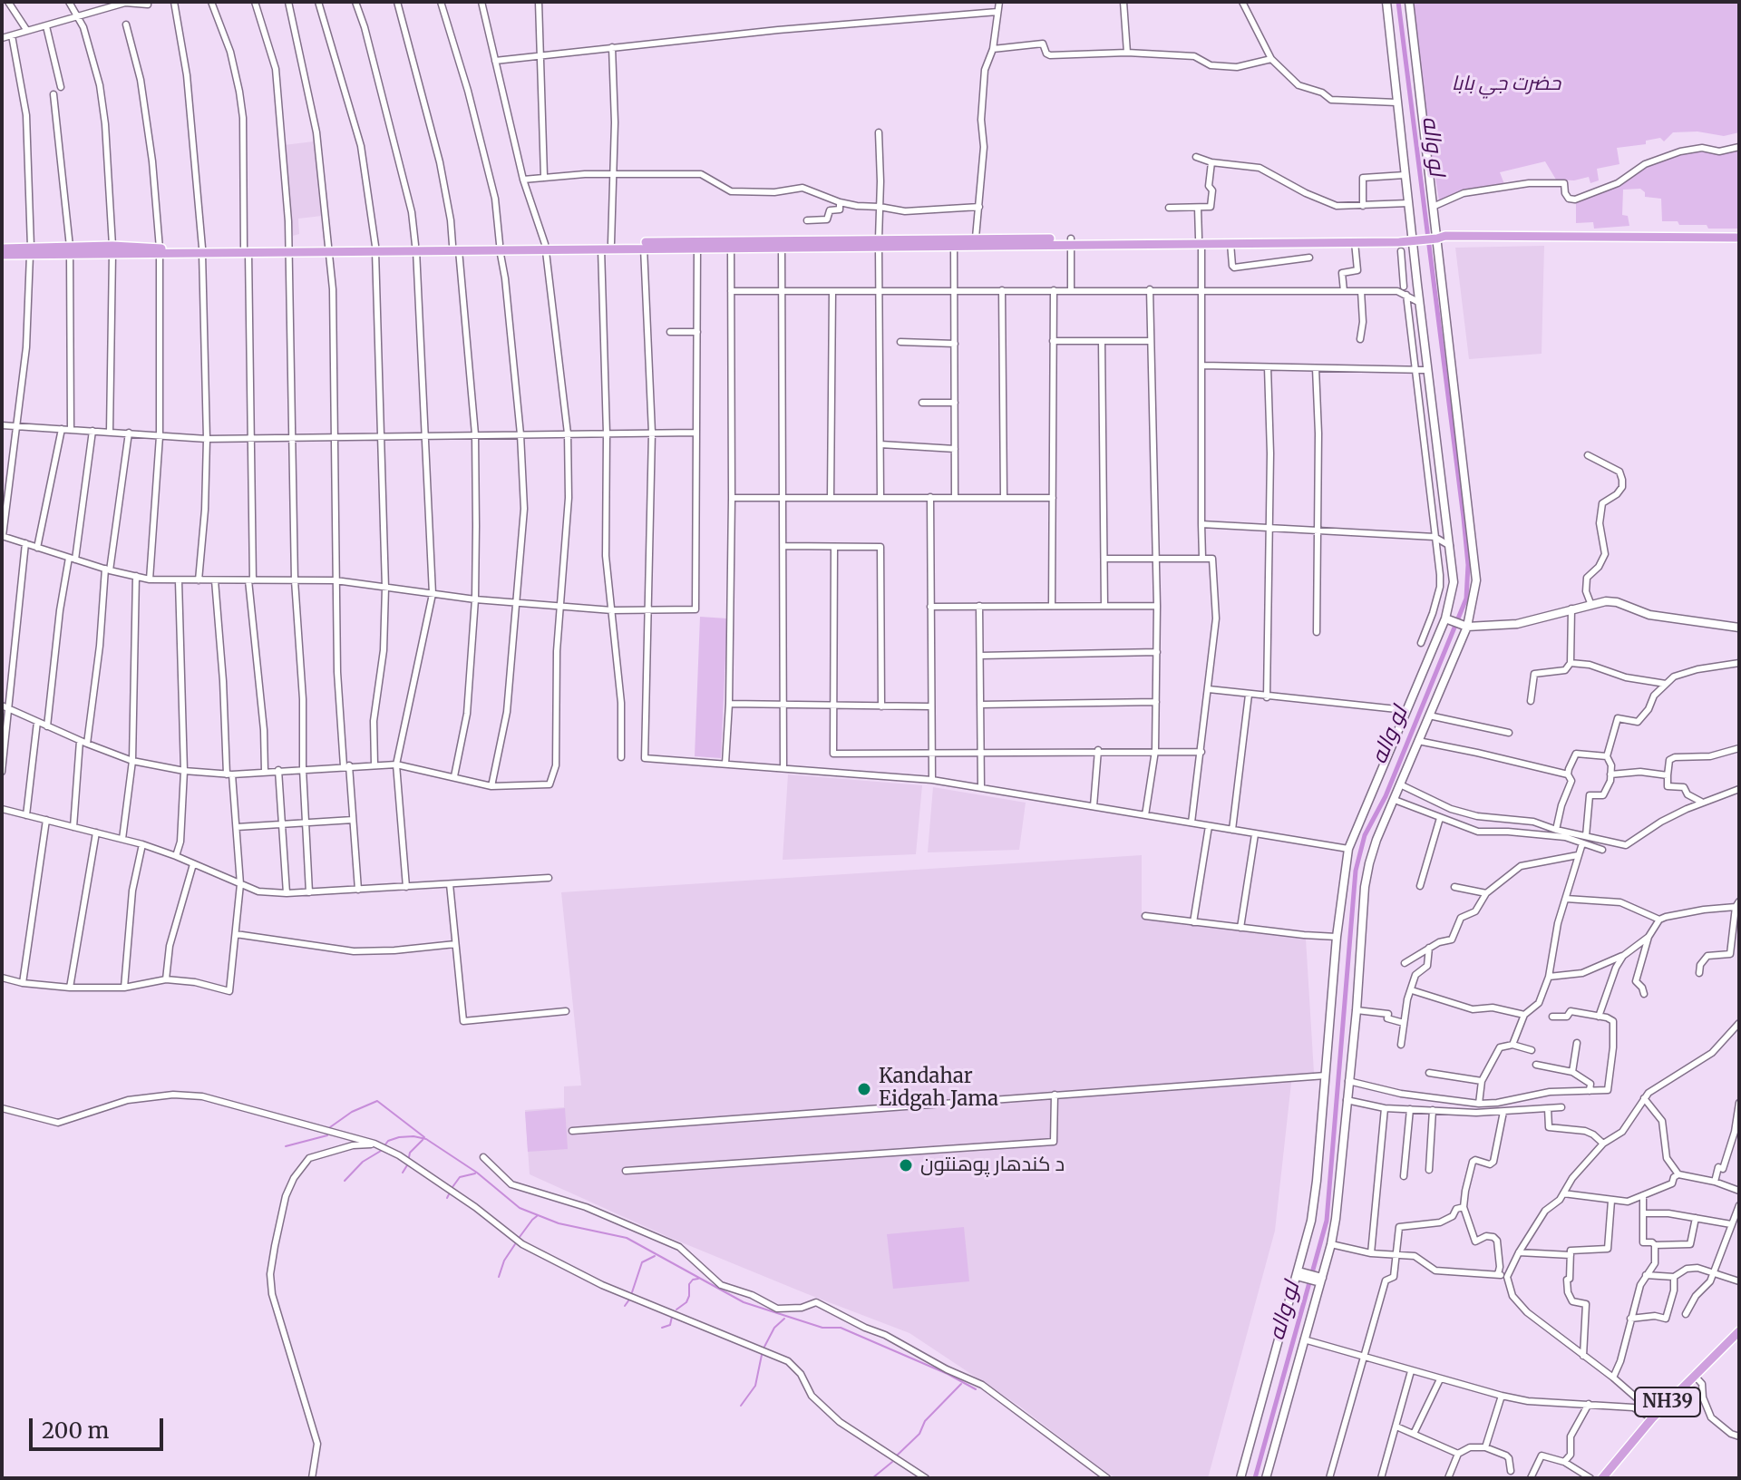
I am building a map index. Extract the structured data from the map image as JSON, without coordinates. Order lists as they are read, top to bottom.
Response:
{
  "streets": {
    "main road": ["NH39"]
  },
  "water": ["لو واله"],
  "parks": ["حضرت جي بابا"],
  "places": ["Kandahar Eidgah Jama", "د کندهار پوهنتون"],
  "scale_bar": "200 m"
}
